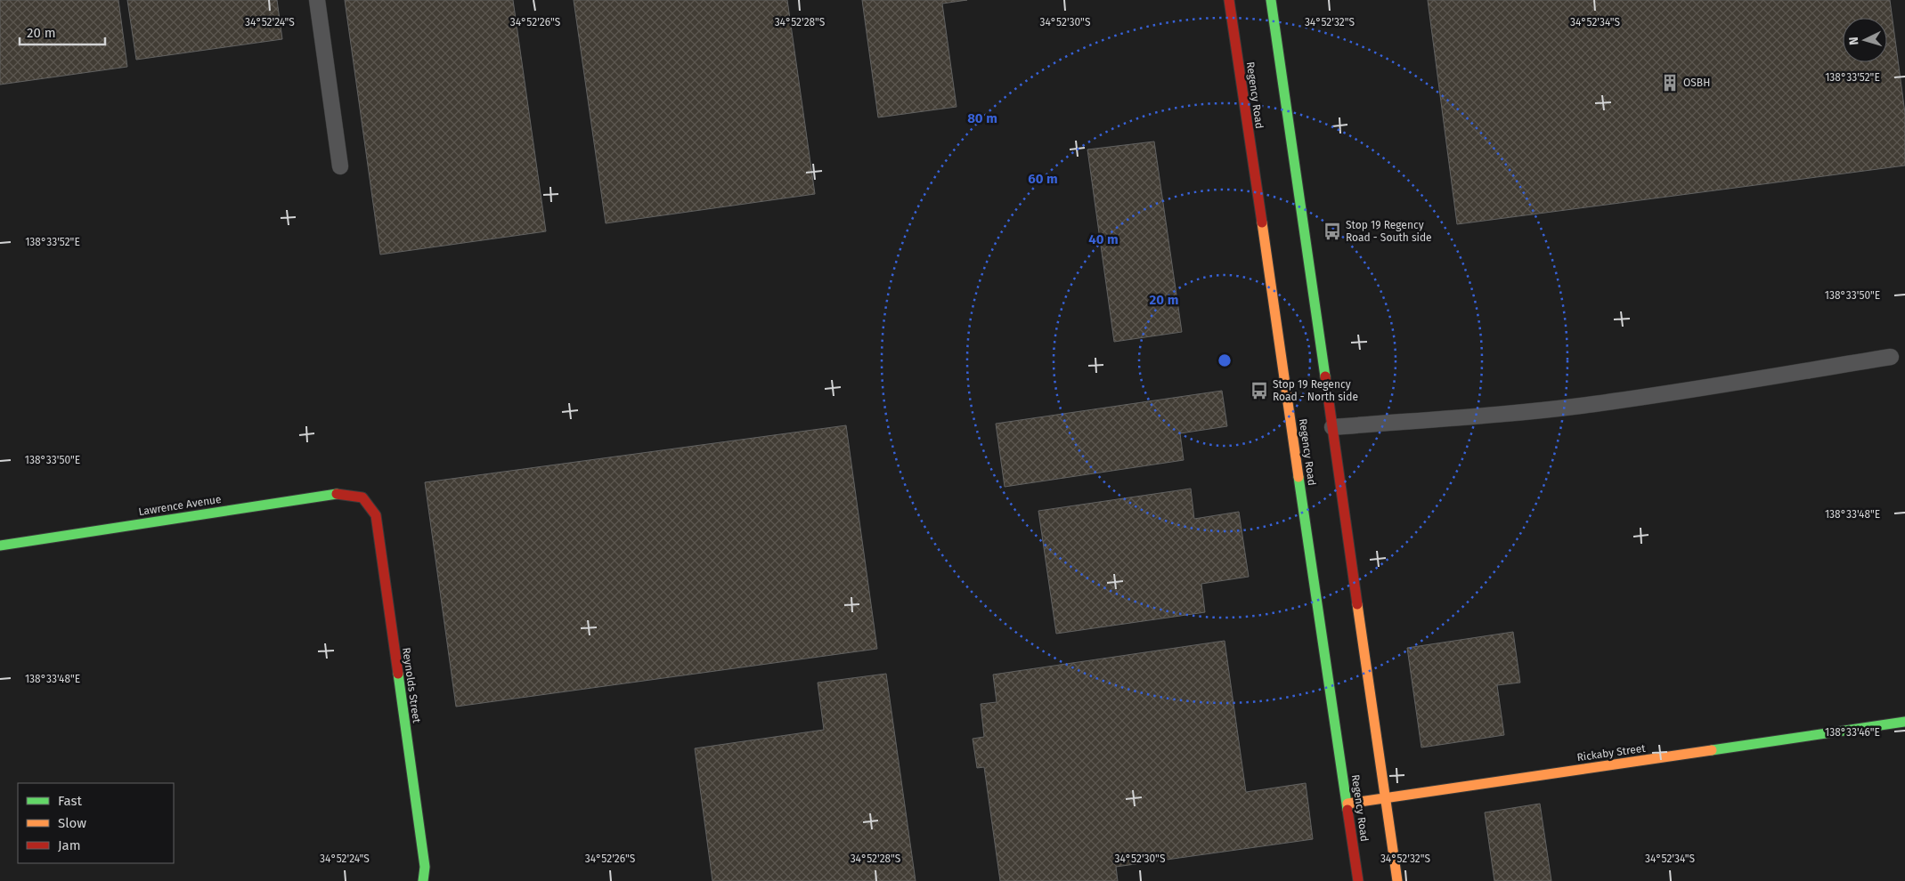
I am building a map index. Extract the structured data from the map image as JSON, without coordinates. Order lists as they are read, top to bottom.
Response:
{
  "streets": {
    "main road": [
      "Regency Road",
      "Lawrence Avenue",
      "Reynolds Street",
      "Rickaby Street"
    ]
  },
  "crossings": [
    ["Regency Road", "Rickaby Street"],
    ["Lawrence Avenue", "Reynolds Street"]
  ],
  "places": {
    "building": ["OSBH"],
    "bus stop": ["Stop 19 Regency Road - South side", "Stop 19 Regency Road - North side"]
  },
  "legend": ["Fast", "Slow", "Jam"],
  "scale_bar": "20 m",
  "north": "left",
  "coordinates": [
    "34°52'24\"S",
    "34°52'26\"S",
    "34°52'28\"S",
    "34°52'30\"S",
    "34°52'32\"S",
    "34°52'34\"S",
    "138°33'52\"E",
    "138°33'50\"E",
    "138°33'48\"E",
    "138°33'46\"E"
  ],
  "rings": [
    "80 m",
    "60 m",
    "40 m",
    "20 m"
  ]
}
